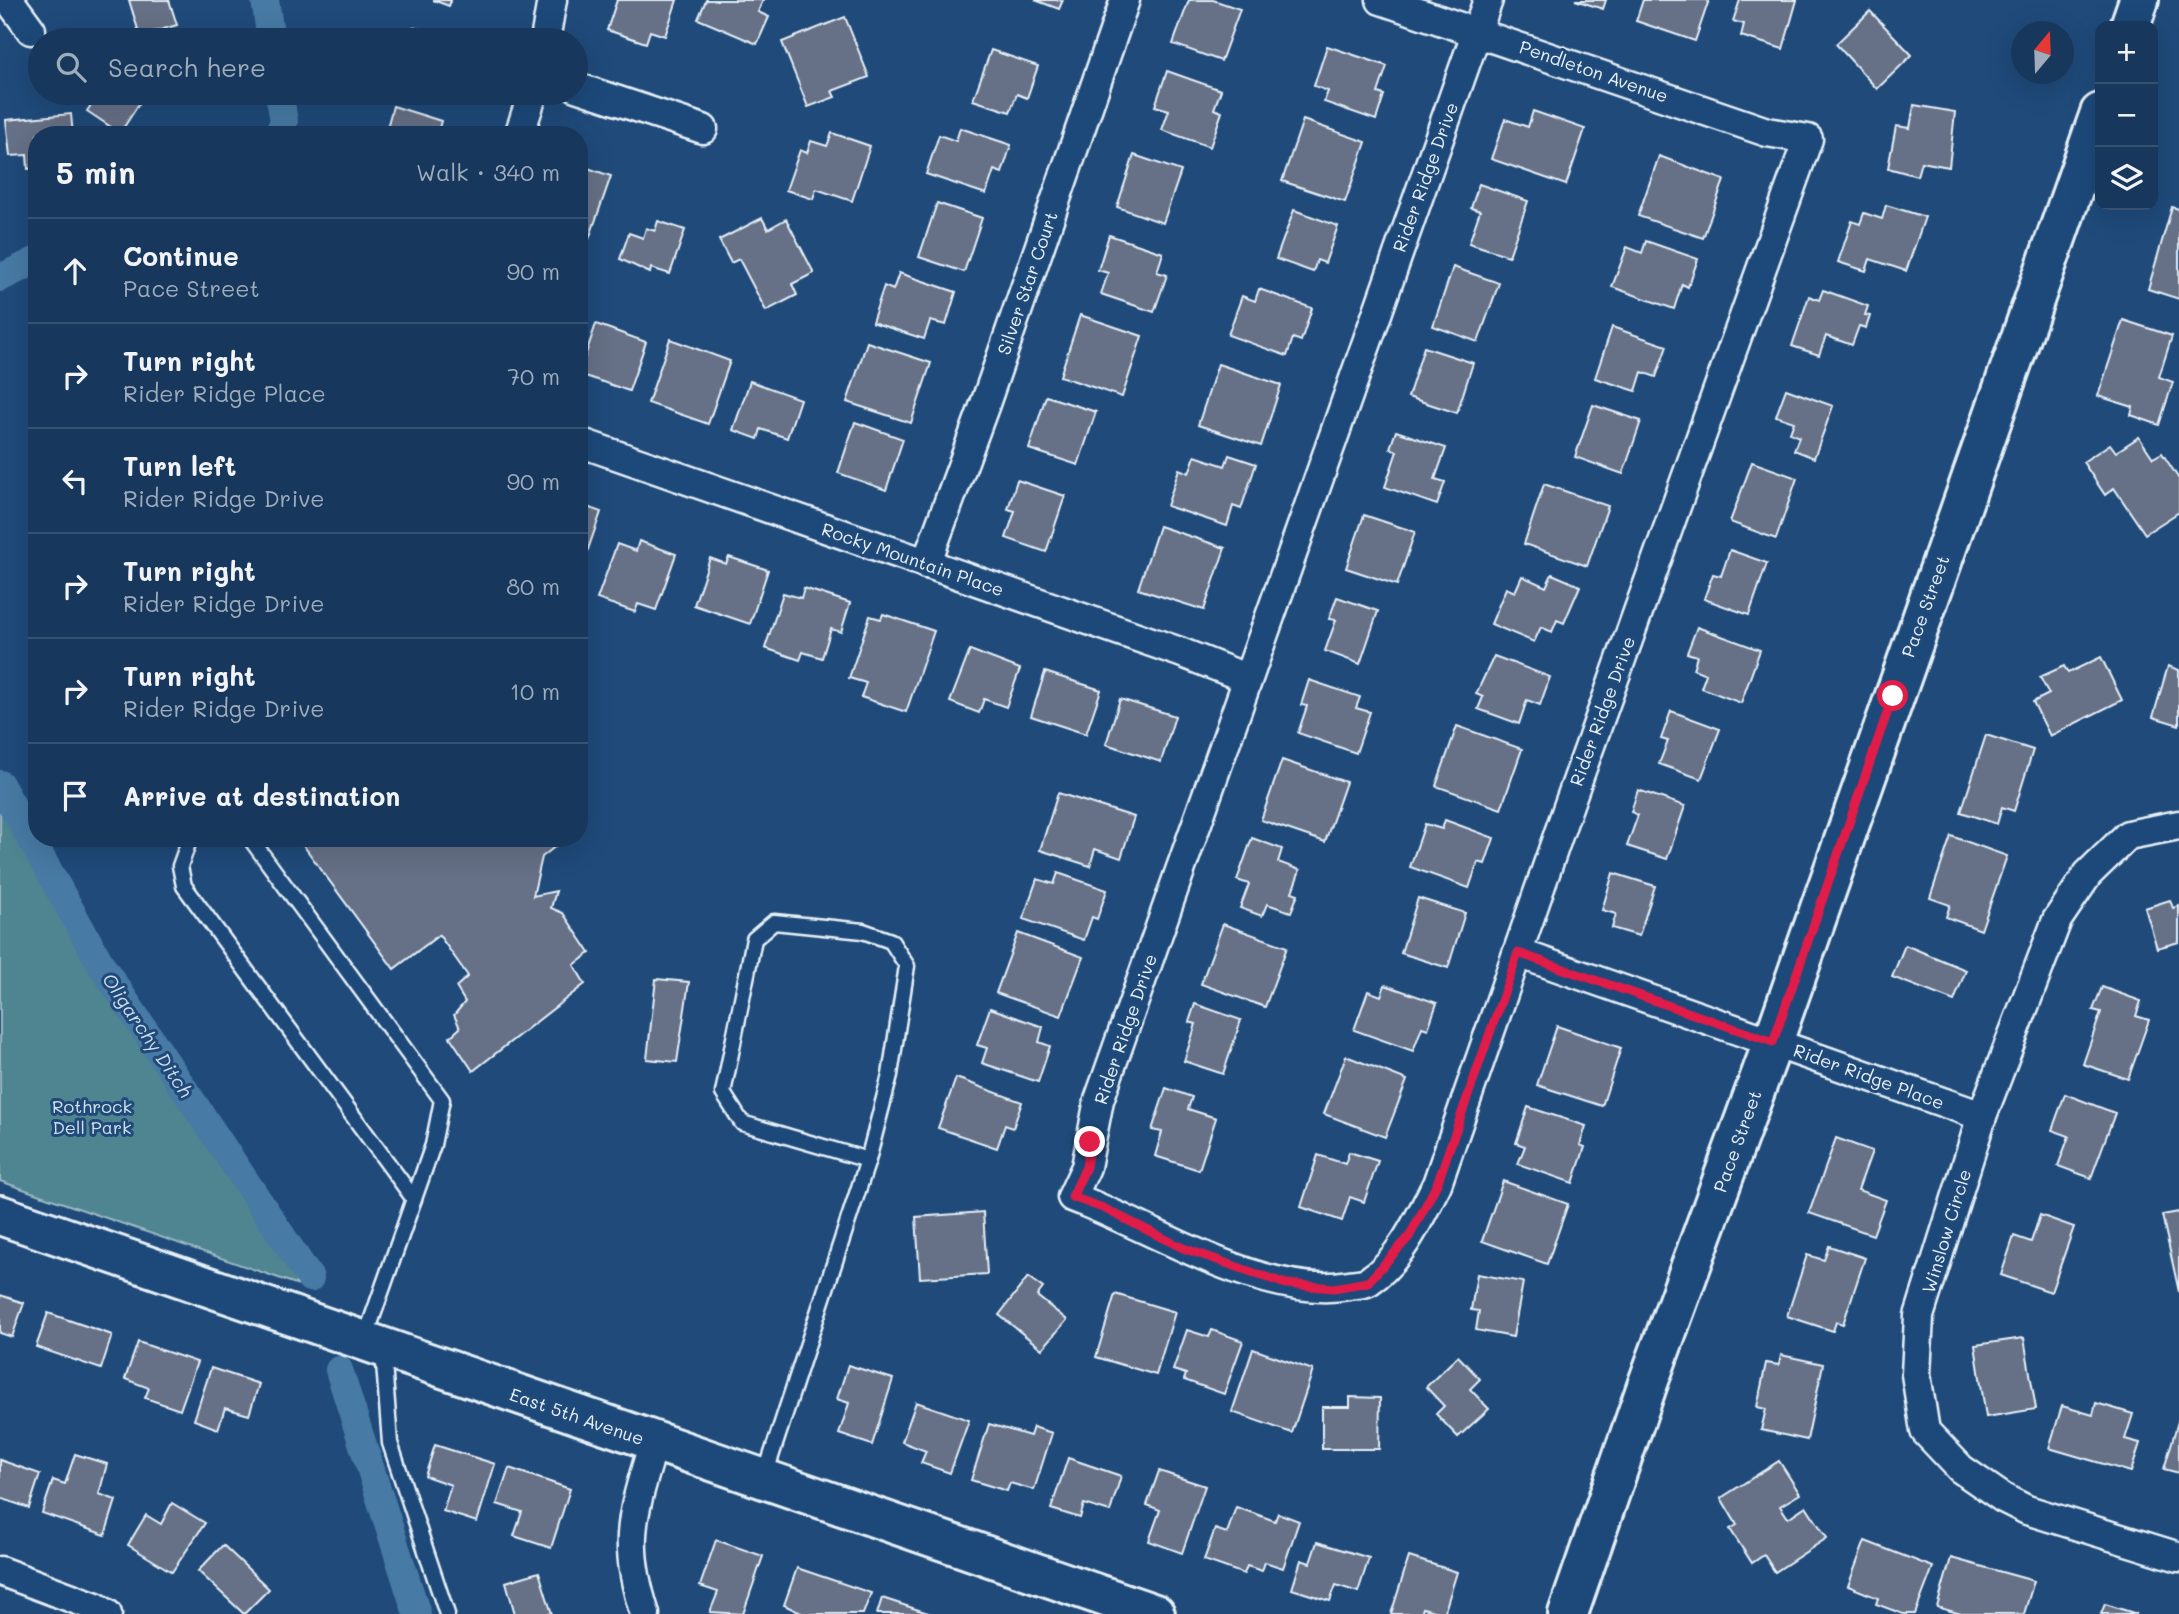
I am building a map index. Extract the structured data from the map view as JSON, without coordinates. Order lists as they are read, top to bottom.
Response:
{
  "streets": {
    "main road": ["Pace Street", "East 5th Avenue"],
    "street": [
      "Pendleton Avenue",
      "Rider Ridge Drive",
      "Silver Star Court",
      "Rocky Mountain Place",
      "Rider Ridge Place",
      "Winslow Circle"
    ]
  },
  "crossings": [
    ["Pendleton Avenue", "Rider Ridge Drive"],
    ["Rider Ridge Drive", "Rocky Mountain Place"],
    ["Rider Ridge Drive", "Rider Ridge Place"],
    ["Silver Star Court", "Rocky Mountain Place"],
    ["Pace Street", "Rider Ridge Place"],
    ["Rider Ridge Place", "Winslow Circle"]
  ],
  "water": ["Oligarchy Ditch"],
  "parks": ["Rothrock Dell Park"],
  "north": "top",
  "page": {
    "map_buttons": ["+", "−"],
    "search": "Search here",
    "heading": ["5 min", "Walk · 340 m"],
    "list": [
      ["Continue", "Pace Street", "90 m"],
      ["Turn right", "Rider Ridge Place", "70 m"],
      ["Turn left", "Rider Ridge Drive", "90 m"],
      ["Turn right", "Rider Ridge Drive", "80 m"],
      ["Turn right", "Rider Ridge Drive", "10 m"],
      "Arrive at destination"
    ]
  }
}
